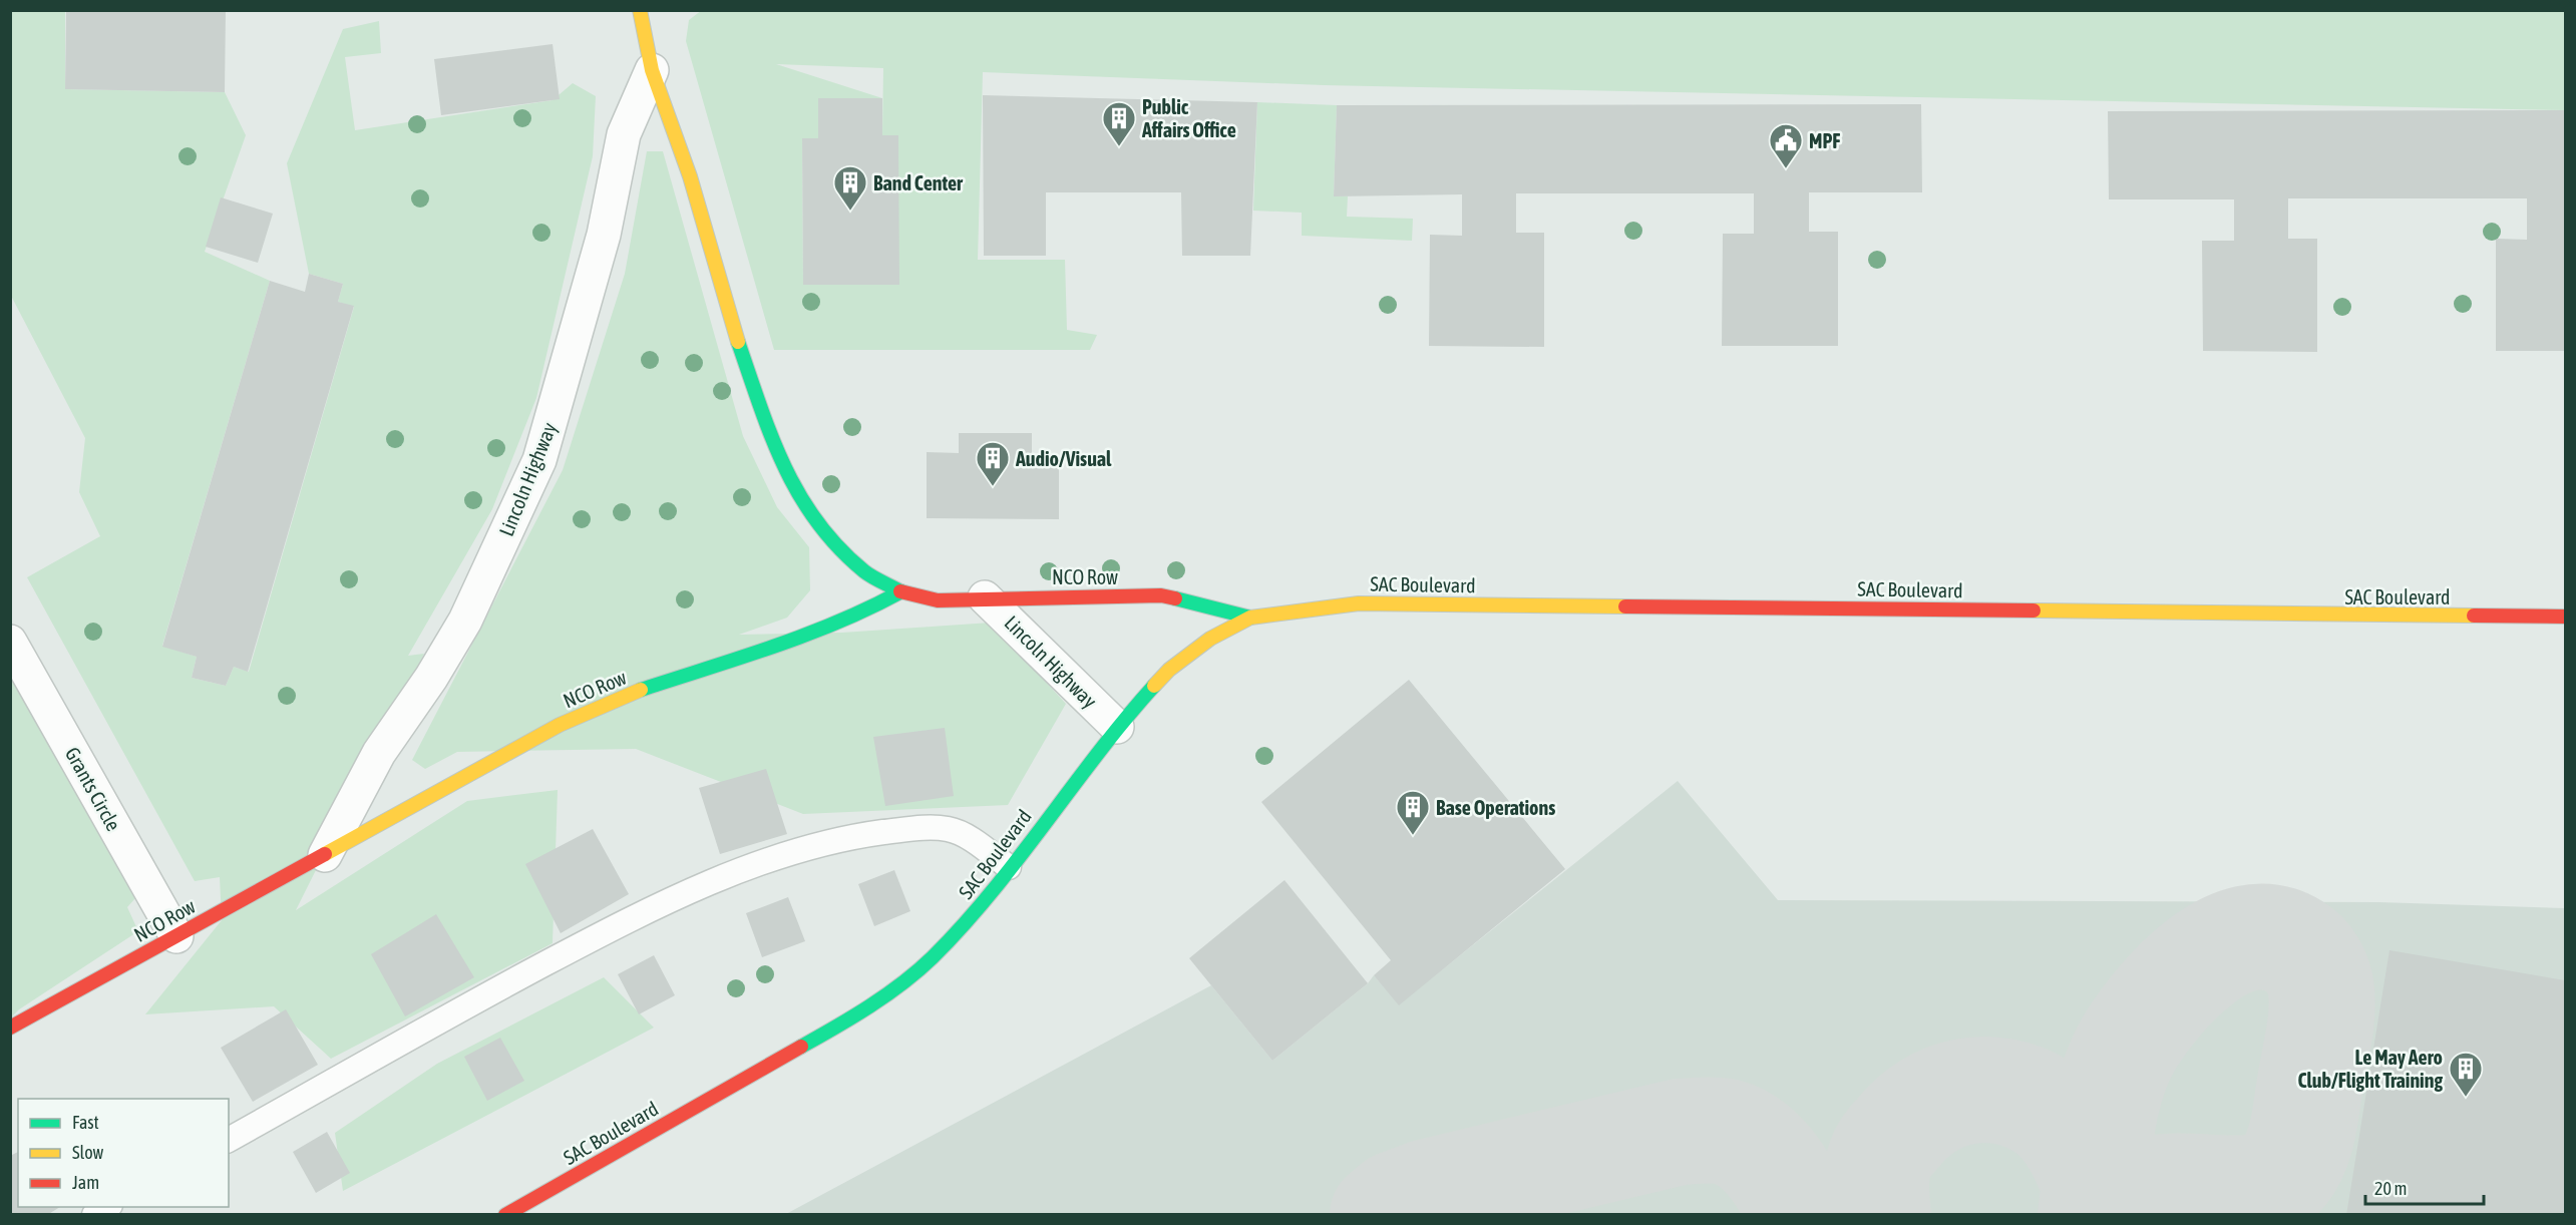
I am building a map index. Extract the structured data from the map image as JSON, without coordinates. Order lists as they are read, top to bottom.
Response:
{
  "streets": {
    "street": [
      "Lincoln Highway",
      "NCO Row",
      "SAC Boulevard",
      "Grants Circle"
    ]
  },
  "crossings": [
    ["Lincoln Highway", "NCO Row"],
    ["Lincoln Highway", "SAC Boulevard"],
    ["NCO Row", "SAC Boulevard"],
    ["NCO Row", "Grants Circle"]
  ],
  "places": {
    "building": [
      "Public Affairs Office",
      "Band Center",
      "Audio/Visual",
      "Base Operations",
      "Le May Aero Club/Flight Training"
    ],
    "public building": ["MPF"]
  },
  "legend": ["Fast", "Slow", "Jam"],
  "scale_bar": "20 m"
}
